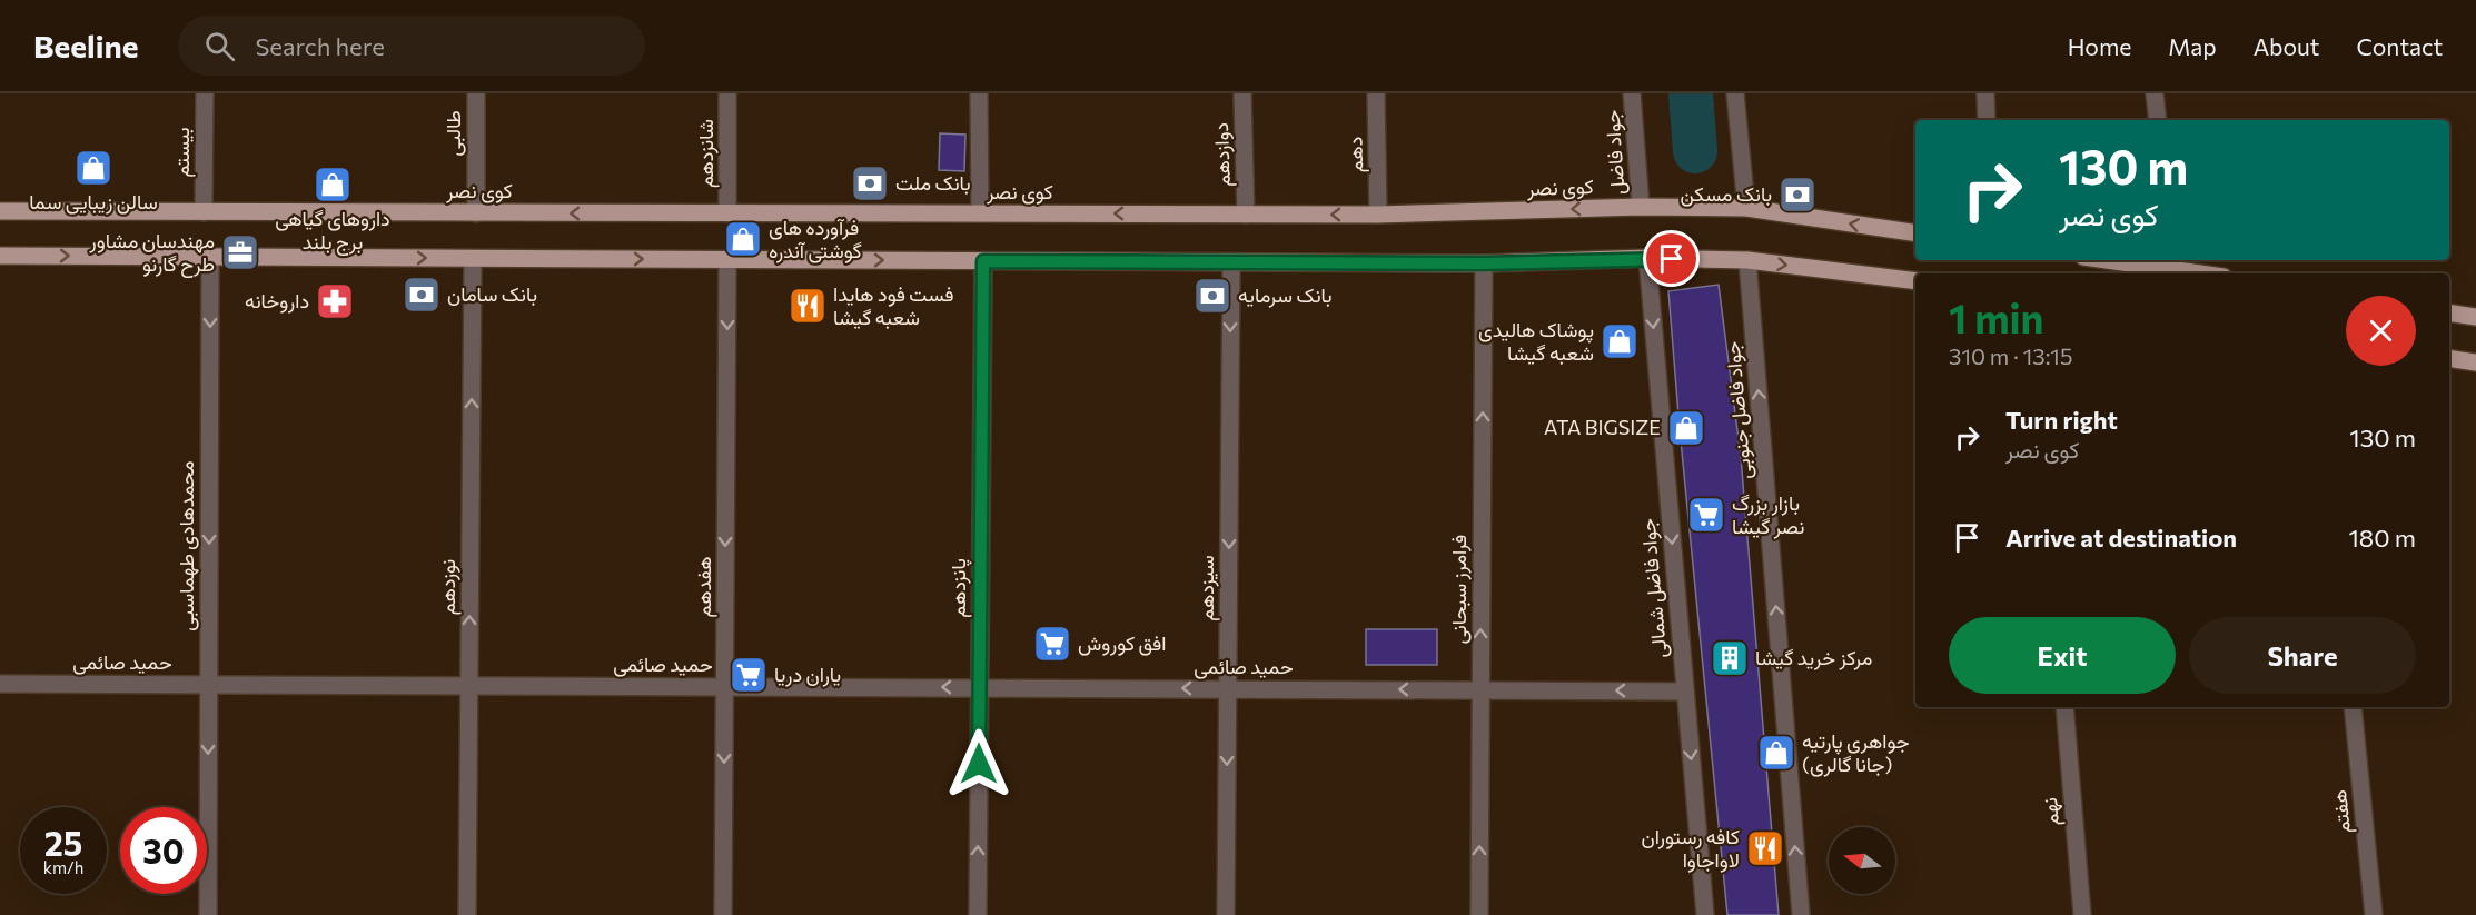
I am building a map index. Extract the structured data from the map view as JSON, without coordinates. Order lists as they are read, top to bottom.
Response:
{
  "streets": {
    "main road": ["کوی نصر"],
    "street": [
      "طالبی",
      "بیستم",
      "جواد فاضل",
      "شانزدهم",
      "دوازدهم",
      "دهم",
      "جواد فاضل جنوبی",
      "محمدهادی طهماسبی",
      "نوزدهم",
      "هفدهم",
      "پانزدهم",
      "سیزدهم",
      "جواد فاضل شمالی",
      "فرامرز سبحانی",
      "حمید صائمی",
      "نهم",
      "هفتم"
    ]
  },
  "crossings": [
    ["طالبی", "کوی نصر"],
    ["بیستم", "کوی نصر"],
    ["جواد فاضل", "کوی نصر"],
    ["شانزدهم", "کوی نصر"],
    ["دوازدهم", "کوی نصر"],
    ["دهم", "کوی نصر"],
    ["محمدهادی طهماسبی", "حمید صائمی"],
    ["نوزدهم", "حمید صائمی"],
    ["هفدهم", "حمید صائمی"],
    ["پانزدهم", "حمید صائمی"],
    ["سیزدهم", "حمید صائمی"],
    ["جواد فاضل شمالی", "حمید صائمی"],
    ["فرامرز سبحانی", "حمید صائمی"]
  ],
  "one_way": [
    "جواد فاضل جنوبی",
    "محمدهادی طهماسبی",
    "نوزدهم",
    "هفدهم",
    "سیزدهم",
    "جواد فاضل شمالی",
    "فرامرز سبحانی",
    "حمید صائمی"
  ],
  "places": {
    "shop": [
      "سالن زیبایی سما",
      "داروهای گیاهی برج بلند",
      "فرآورده های گوشتی آندره",
      "پوشاک هالیدی شعبه گیشا",
      "ATA BIGSIZE",
      "جواهری پارتیه (جانا گالری)"
    ],
    "bank": [
      "بانک ملت",
      "بانک مسکن",
      "بانک سامان",
      "بانک سرمایه"
    ],
    "office": ["مهندسان مشاور طرح گارنو"],
    "pharmacy": ["داروخانه"],
    "restaurant": ["فست فود هایدا شعبه گیشا", "کافه رستوران لاواجاوا"],
    "supermarket": ["بازار بزرگ نصر گیشا", "افق کوروش", "یاران دریا"],
    "building": ["مرکز خرید گیشا"]
  },
  "north": "left",
  "page": {
    "header": "Beeline",
    "search": "Search here",
    "nav": [
      "Home",
      "Map",
      "About",
      "Contact"
    ],
    "turn": ["130 m", "کوی نصر"],
    "heading": ["1 min", "310 m · 13:15"],
    "list": [
      {
        "name": "Turn right",
        "note": "کوی نصر",
        "value": "130 m"
      },
      {
        "name": "Arrive at destination",
        "value": "180 m"
      }
    ],
    "buttons": ["Exit", "Share"],
    "speed": "25 km/h",
    "limit": "30"
  }
}
